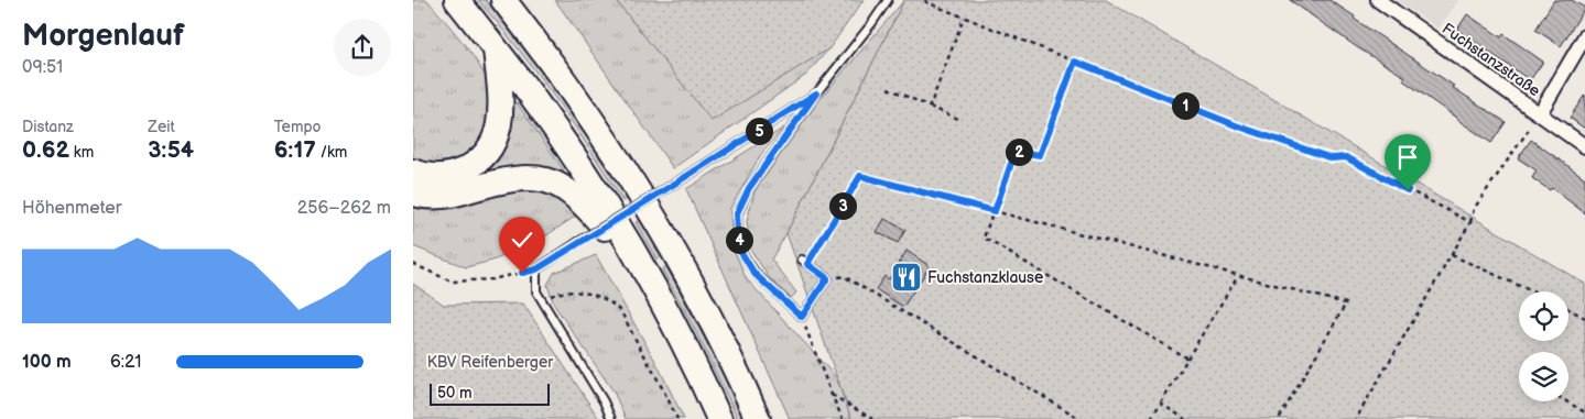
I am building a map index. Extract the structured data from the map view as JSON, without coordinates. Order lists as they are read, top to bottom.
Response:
{
  "streets": {
    "street": ["Fuchstanzstraße"]
  },
  "parks": ["KBV Reifenberger"],
  "places": {
    "restaurant": ["Fuchstanzklause"]
  },
  "scale_bar": "50 m",
  "page": {
    "heading": ["Morgenlauf", "09:51"],
    "pins": [
      "1",
      "5",
      "2",
      "3",
      "4"
    ],
    "stats": [
      ["Distanz", "0.62 km"],
      ["Zeit", "3:54"],
      ["Tempo", "6:17 /km"]
    ],
    "chart": ["Höhenmeter", "256–262 m"],
    "list": [
      {
        "name": "100 m",
        "note": "6:21"
      }
    ],
    "scale": "50 m"
  }
}
